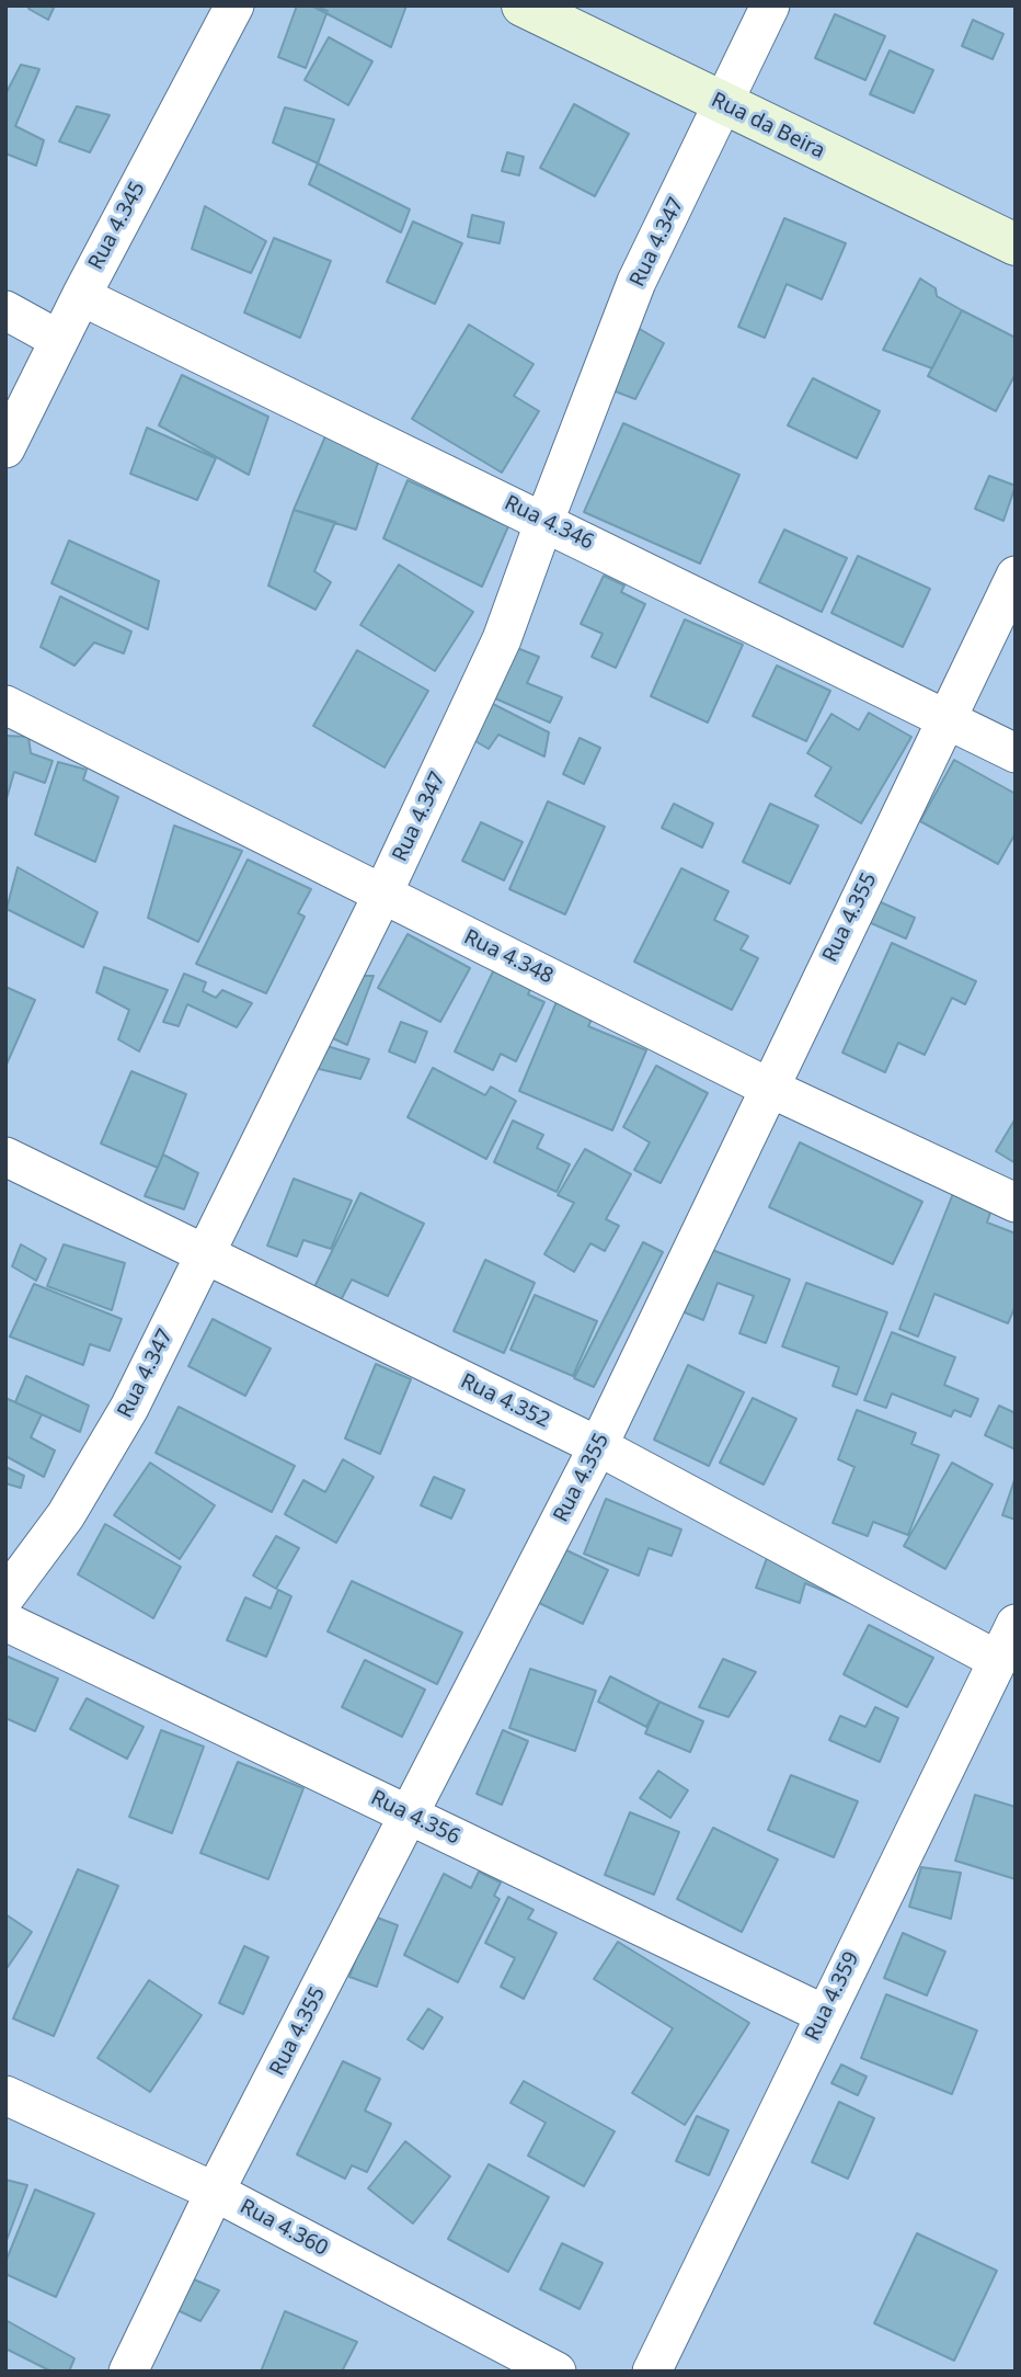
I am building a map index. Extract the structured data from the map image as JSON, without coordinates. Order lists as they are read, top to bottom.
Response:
{
  "streets": {
    "main road": ["Rua da Beira"],
    "street": [
      "Rua 4.345",
      "Rua 4.347",
      "Rua 4.346",
      "Rua 4.355",
      "Rua 4.348",
      "Rua 4.352",
      "Rua 4.356",
      "Rua 4.359",
      "Rua 4.360"
    ]
  },
  "crossings": [
    ["Rua da Beira", "Rua 4.347"],
    ["Rua 4.345", "Rua 4.346"],
    ["Rua 4.347", "Rua 4.346"],
    ["Rua 4.347", "Rua 4.348"],
    ["Rua 4.347", "Rua 4.352"],
    ["Rua 4.346", "Rua 4.355"],
    ["Rua 4.355", "Rua 4.348"],
    ["Rua 4.355", "Rua 4.352"],
    ["Rua 4.355", "Rua 4.356"],
    ["Rua 4.355", "Rua 4.360"],
    ["Rua 4.352", "Rua 4.359"],
    ["Rua 4.356", "Rua 4.359"]
  ]
}
